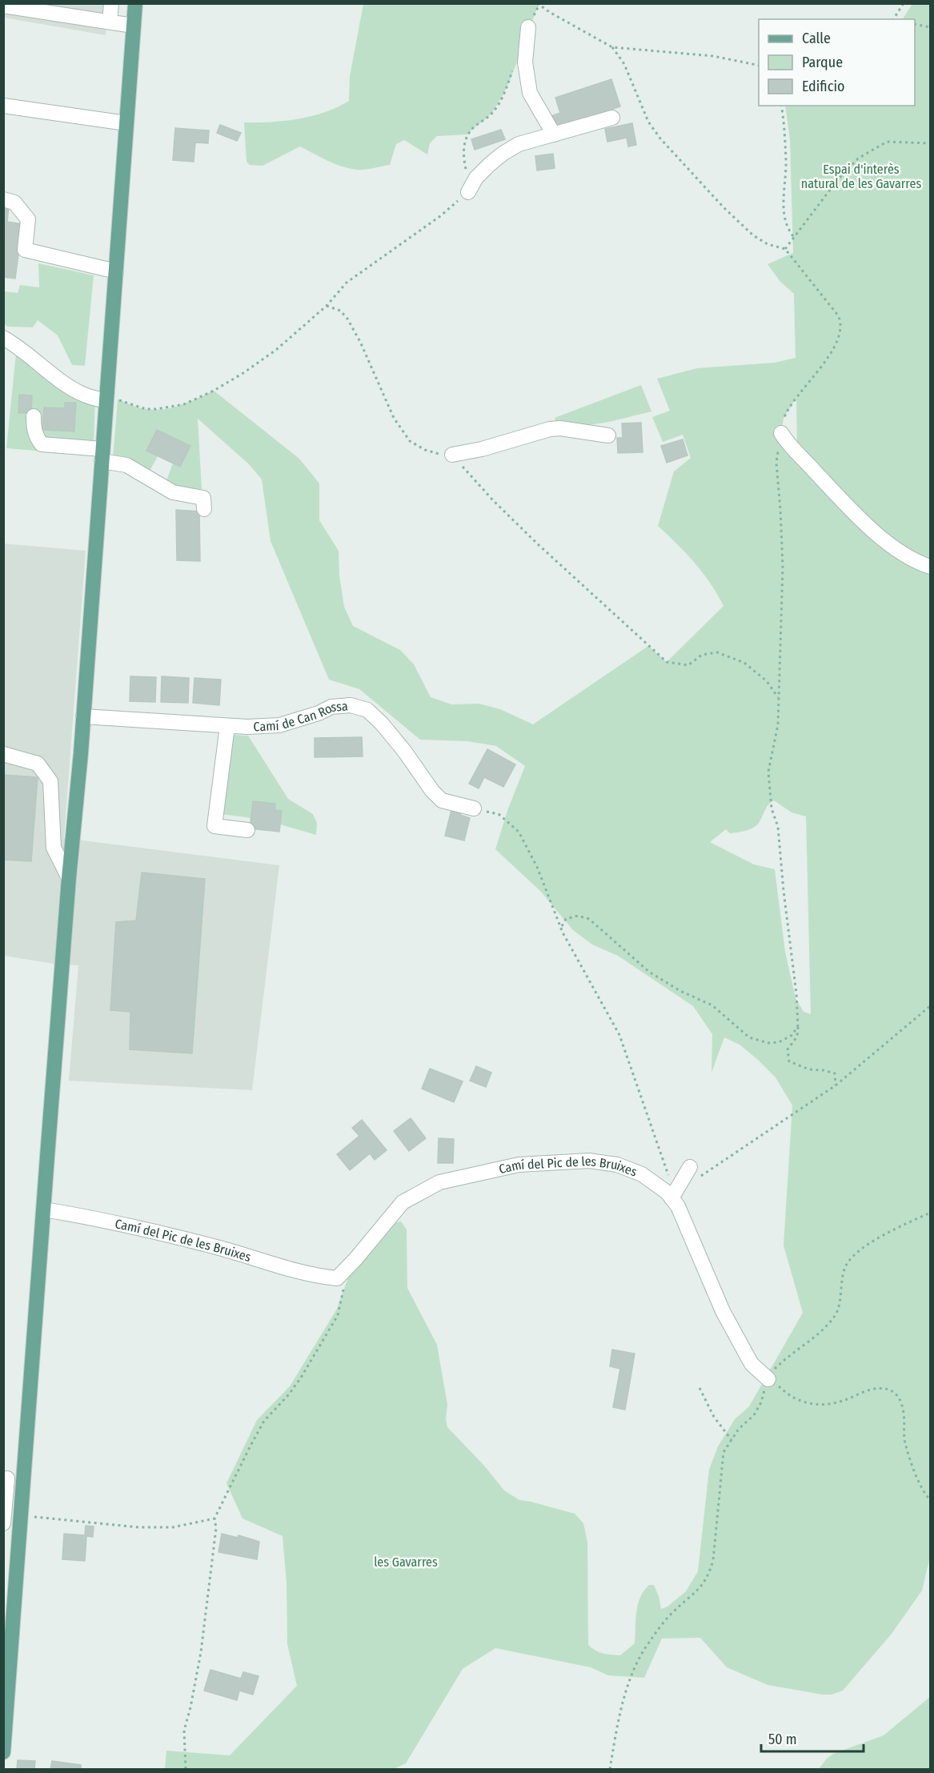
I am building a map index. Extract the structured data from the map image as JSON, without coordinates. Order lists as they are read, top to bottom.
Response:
{
  "streets": {
    "street": ["Camí de Can Rossa", "Camí del Pic de les Bruixes"]
  },
  "parks": ["Espai d'interès natural de les Gavarres", "les Gavarres"],
  "legend": ["Calle", "Parque", "Edificio"],
  "scale_bar": "50 m"
}
